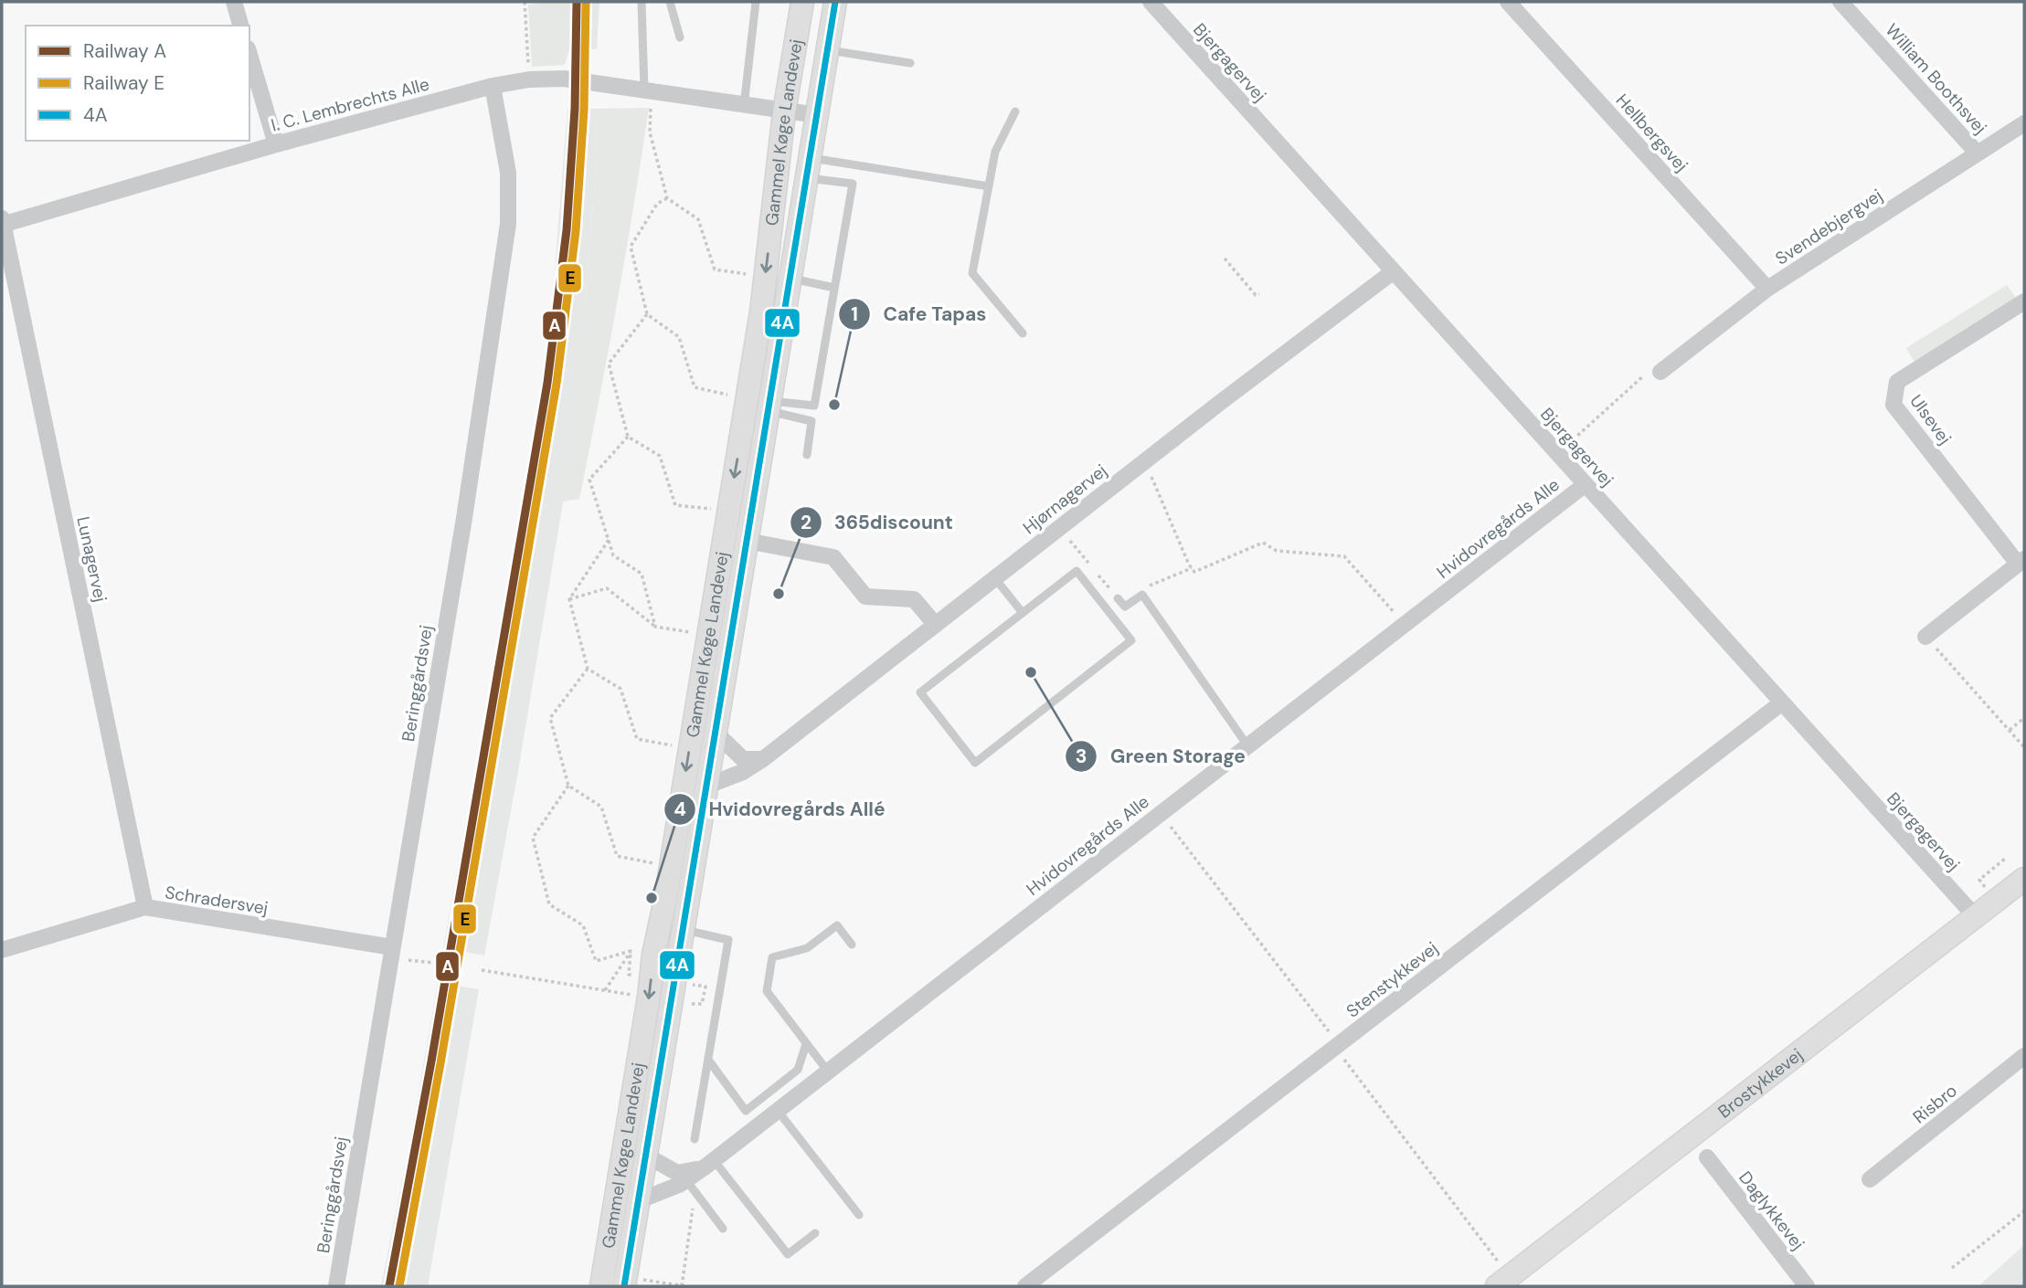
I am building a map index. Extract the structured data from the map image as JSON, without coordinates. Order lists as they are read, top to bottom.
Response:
{
  "streets": {
    "main road": ["Gammel Køge Landevej", "Brostykkevej"],
    "street": [
      "Bjergagervej",
      "William Boothsvej",
      "I. C. Lembrechts Alle",
      "Hellbergsvej",
      "Svendebjergvej",
      "Ulsevej",
      "Hjørnagervej",
      "Hvidovregårds Alle",
      "Lunagervej",
      "Beringgårdsvej",
      "Schradersvej",
      "Stenstykkevej",
      "Risbro",
      "Daglykkevej"
    ]
  },
  "crossings": [
    ["Bjergagervej", "Hjørnagervej"],
    ["Bjergagervej", "Hvidovregårds Alle"],
    ["Bjergagervej", "Stenstykkevej"],
    ["Bjergagervej", "Brostykkevej"],
    ["William Boothsvej", "Svendebjergvej"],
    ["I. C. Lembrechts Alle", "Gammel Køge Landevej"],
    ["I. C. Lembrechts Alle", "Lunagervej"],
    ["I. C. Lembrechts Alle", "Beringgårdsvej"],
    ["Gammel Køge Landevej", "Hjørnagervej"],
    ["Gammel Køge Landevej", "Hvidovregårds Alle"],
    ["Hellbergsvej", "Svendebjergvej"],
    ["Lunagervej", "Schradersvej"],
    ["Beringgårdsvej", "Schradersvej"]
  ],
  "places": [
    "Cafe Tapas",
    "365discount",
    "Green Storage",
    "Hvidovregårds Allé"
  ],
  "lines": ["rail line A", "rail line E", "transit line 4A"],
  "legend": ["Railway A", "Railway E", "4A"]
}
